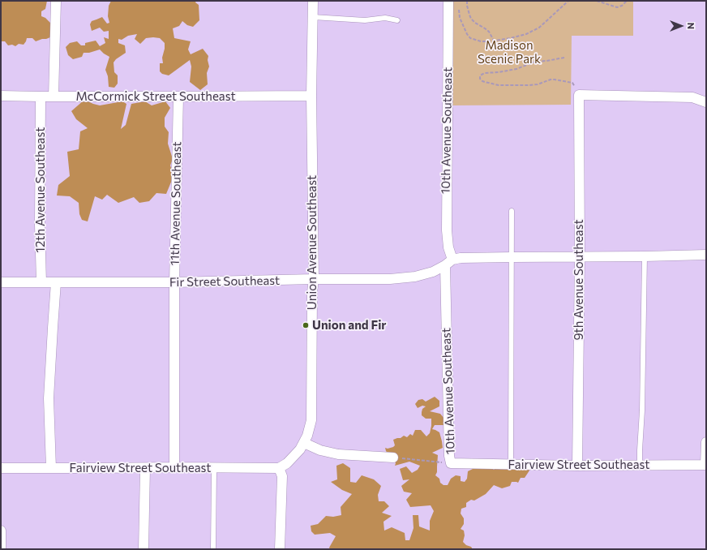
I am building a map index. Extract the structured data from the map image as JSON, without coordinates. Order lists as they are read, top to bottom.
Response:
{
  "streets": {
    "street": [
      "McCormick Street Southeast",
      "10th Avenue Southeast",
      "12th Avenue Southeast",
      "11th Avenue Southeast",
      "Union Avenue Southeast",
      "9th Avenue Southeast",
      "Fir Street Southeast",
      "Fairview Street Southeast"
    ]
  },
  "crossings": [
    ["McCormick Street Southeast", "12th Avenue Southeast"],
    ["McCormick Street Southeast", "11th Avenue Southeast"],
    ["McCormick Street Southeast", "Union Avenue Southeast"],
    ["10th Avenue Southeast", "Fir Street Southeast"],
    ["10th Avenue Southeast", "Fairview Street Southeast"],
    ["12th Avenue Southeast", "Fir Street Southeast"],
    ["11th Avenue Southeast", "Fir Street Southeast"],
    ["11th Avenue Southeast", "Fairview Street Southeast"],
    ["Union Avenue Southeast", "Fir Street Southeast"],
    ["Union Avenue Southeast", "Fairview Street Southeast"],
    ["9th Avenue Southeast", "Fir Street Southeast"],
    ["9th Avenue Southeast", "Fairview Street Southeast"]
  ],
  "parks": ["Madison Scenic Park"],
  "places": ["Union and Fir"],
  "north": "right"
}
